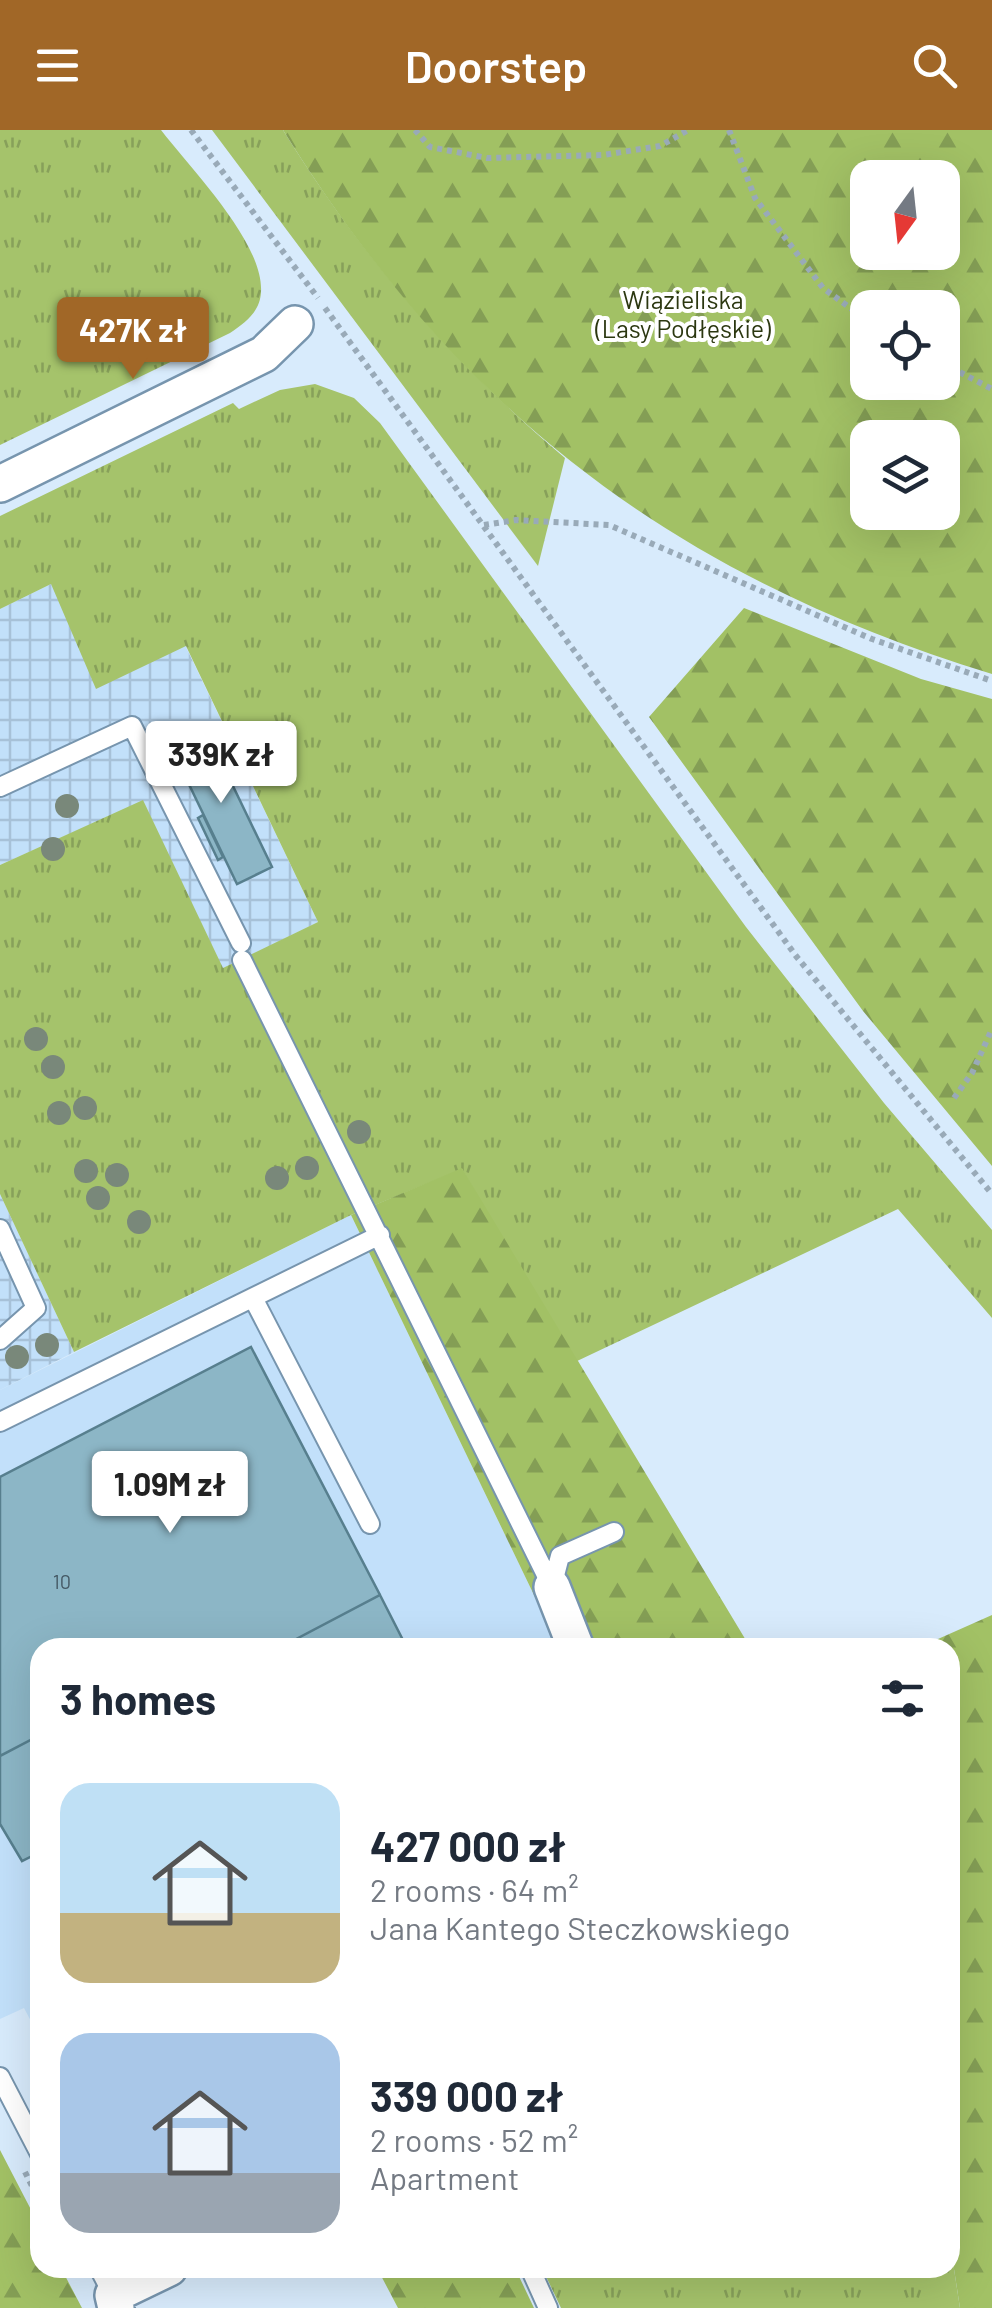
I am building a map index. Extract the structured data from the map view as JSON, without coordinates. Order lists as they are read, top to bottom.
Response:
{
  "parks": ["Wiązieliska (Lasy Podłęskie)"],
  "house_numbers": ["10"],
  "north": "bottom",
  "page": {
    "header": "Doorstep",
    "price": ["427K zł", "339K zł", "1.09M zł"],
    "heading": "3 homes",
    "list": [
      {
        "name": "427 000 zł",
        "note": "2 rooms · 64 m² · Jana Kantego Steczkowskiego"
      },
      {
        "name": "339 000 zł",
        "note": "2 rooms · 52 m² · Apartment"
      }
    ]
  }
}
